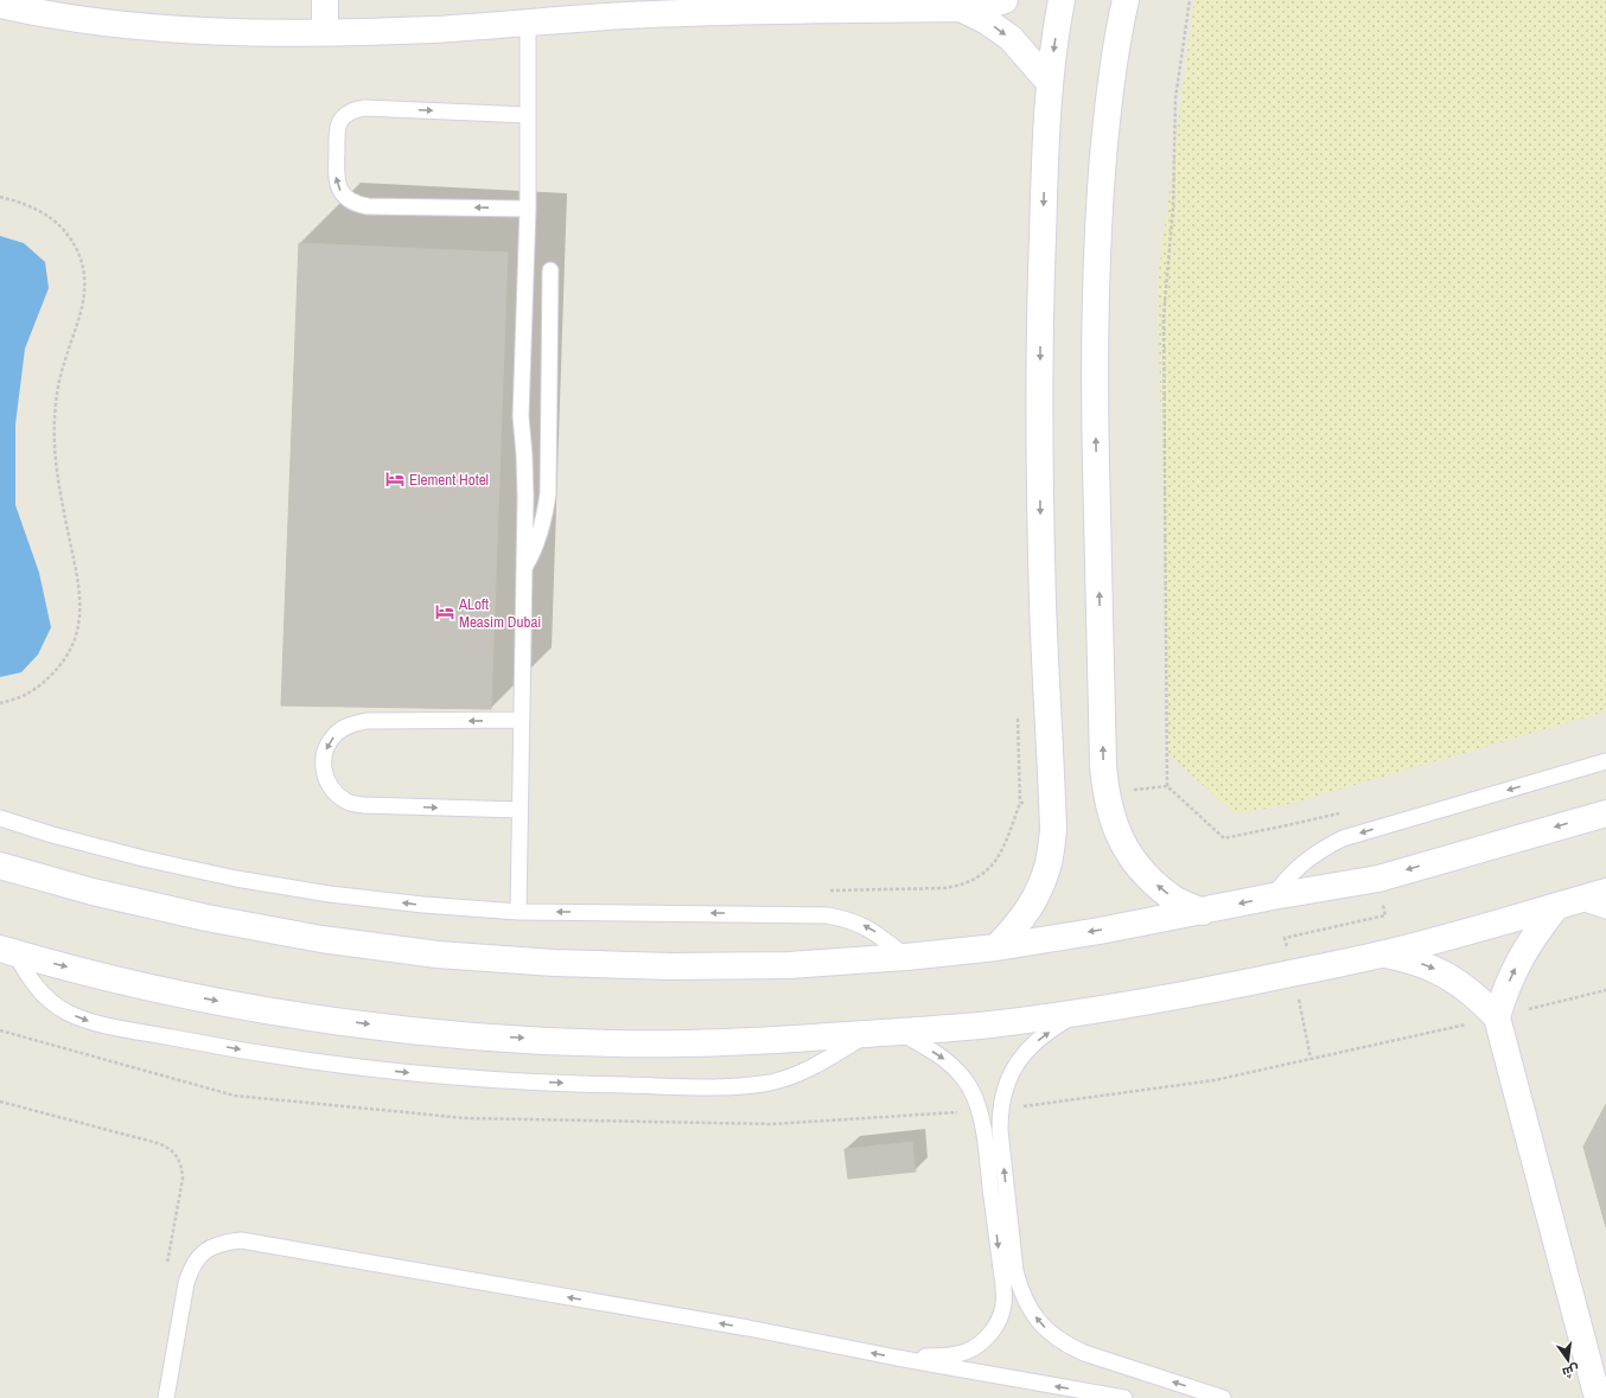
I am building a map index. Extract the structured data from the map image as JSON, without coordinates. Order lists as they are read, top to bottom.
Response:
{
  "places": {
    "hotel": ["Element Hotel", "ALoft Measim Dubai"]
  },
  "north": "bottom"
}
